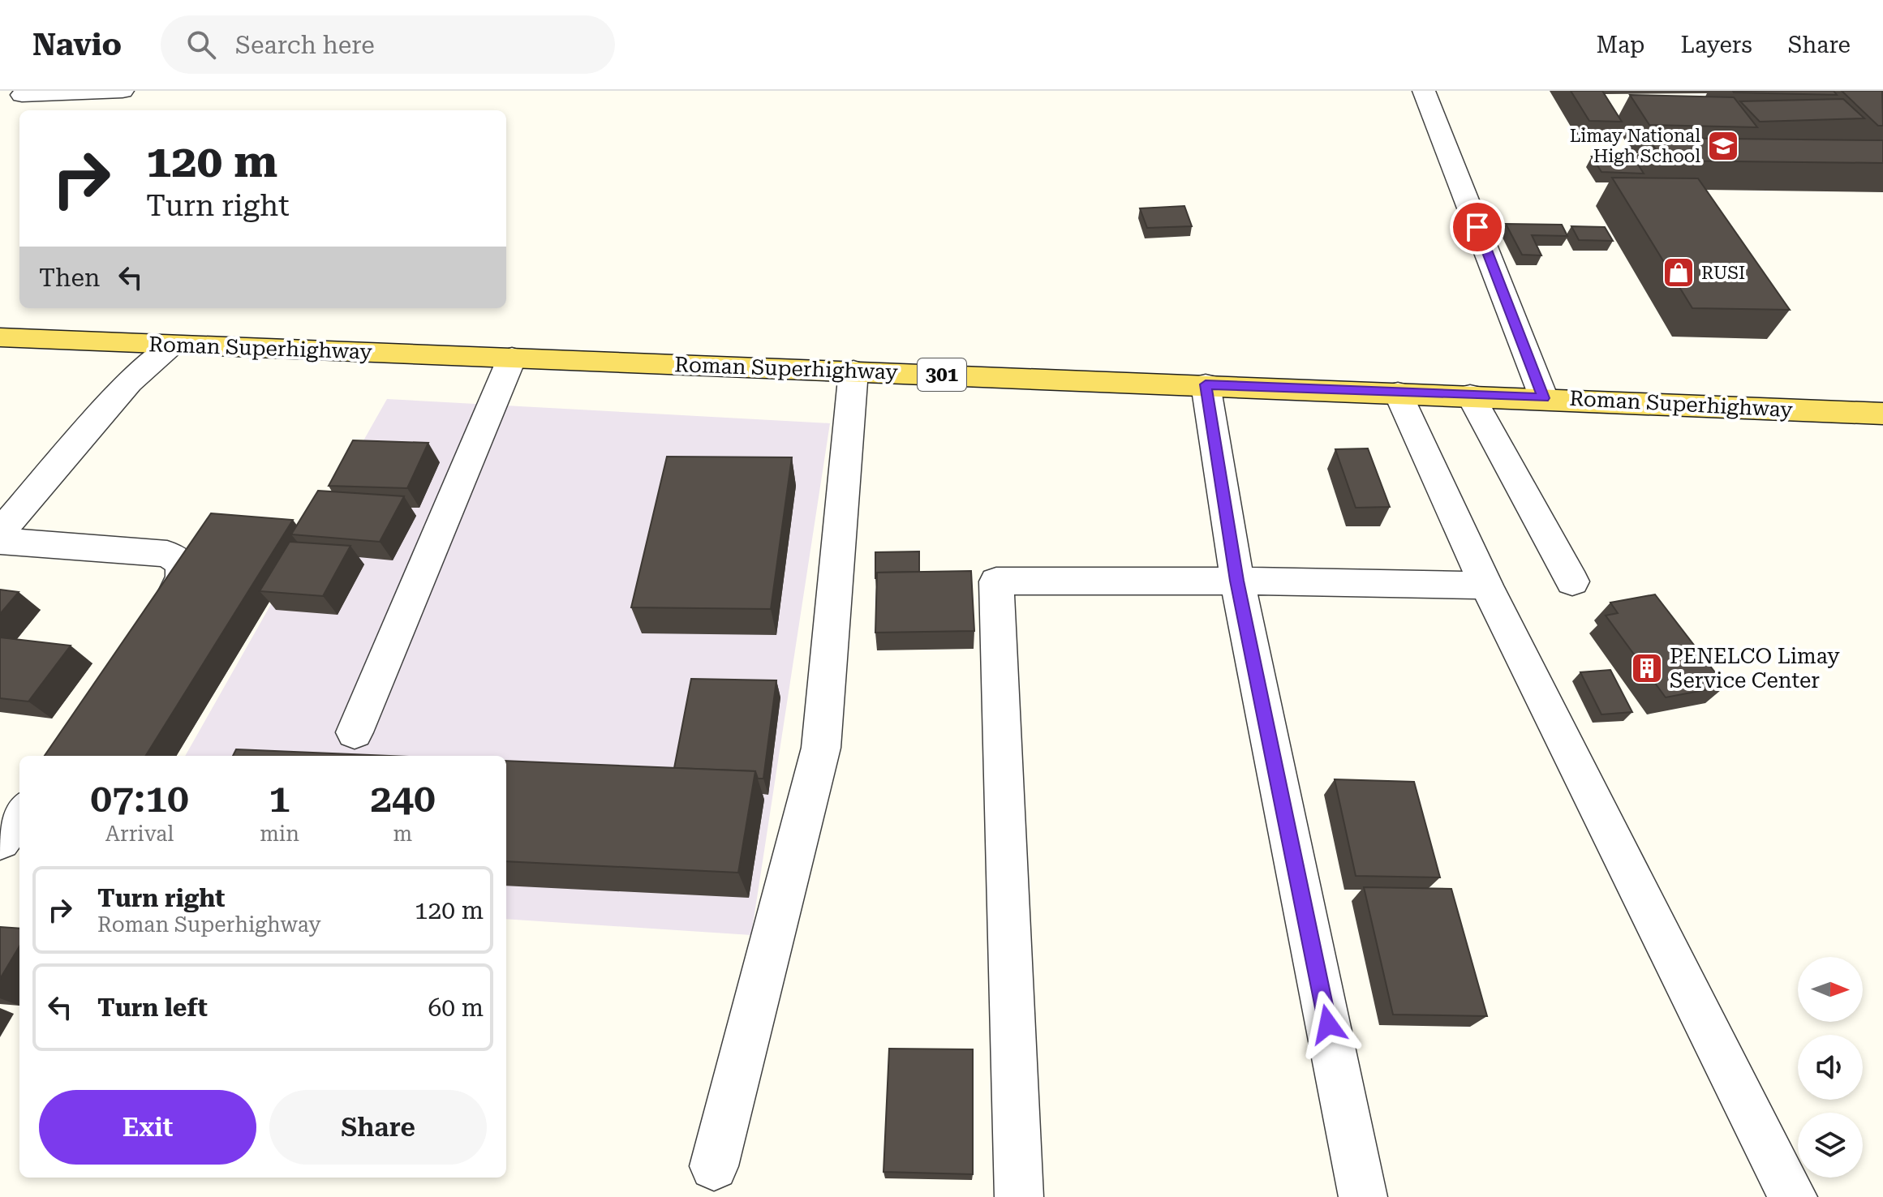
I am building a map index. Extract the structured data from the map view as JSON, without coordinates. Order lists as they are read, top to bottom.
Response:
{
  "streets": {
    "main road": ["Roman Superhighway", "301"]
  },
  "places": {
    "school or university": ["Limay National High School"],
    "shop": ["RUSI"],
    "building": ["PENELCO Limay Service Center"]
  },
  "north": "right",
  "page": {
    "header": "Navio",
    "search": "Search here",
    "nav": ["Map", "Layers", "Share"],
    "turn": ["120 m", "Turn right"],
    "then": "Then",
    "eta": [
      "07:10",
      "Arrival",
      "1",
      "min",
      "240",
      "m"
    ],
    "list": [
      {
        "name": "Turn right",
        "note": "Roman Superhighway",
        "value": "120 m"
      },
      {
        "name": "Turn left",
        "value": "60 m"
      }
    ],
    "buttons": ["Exit", "Share"]
  }
}
